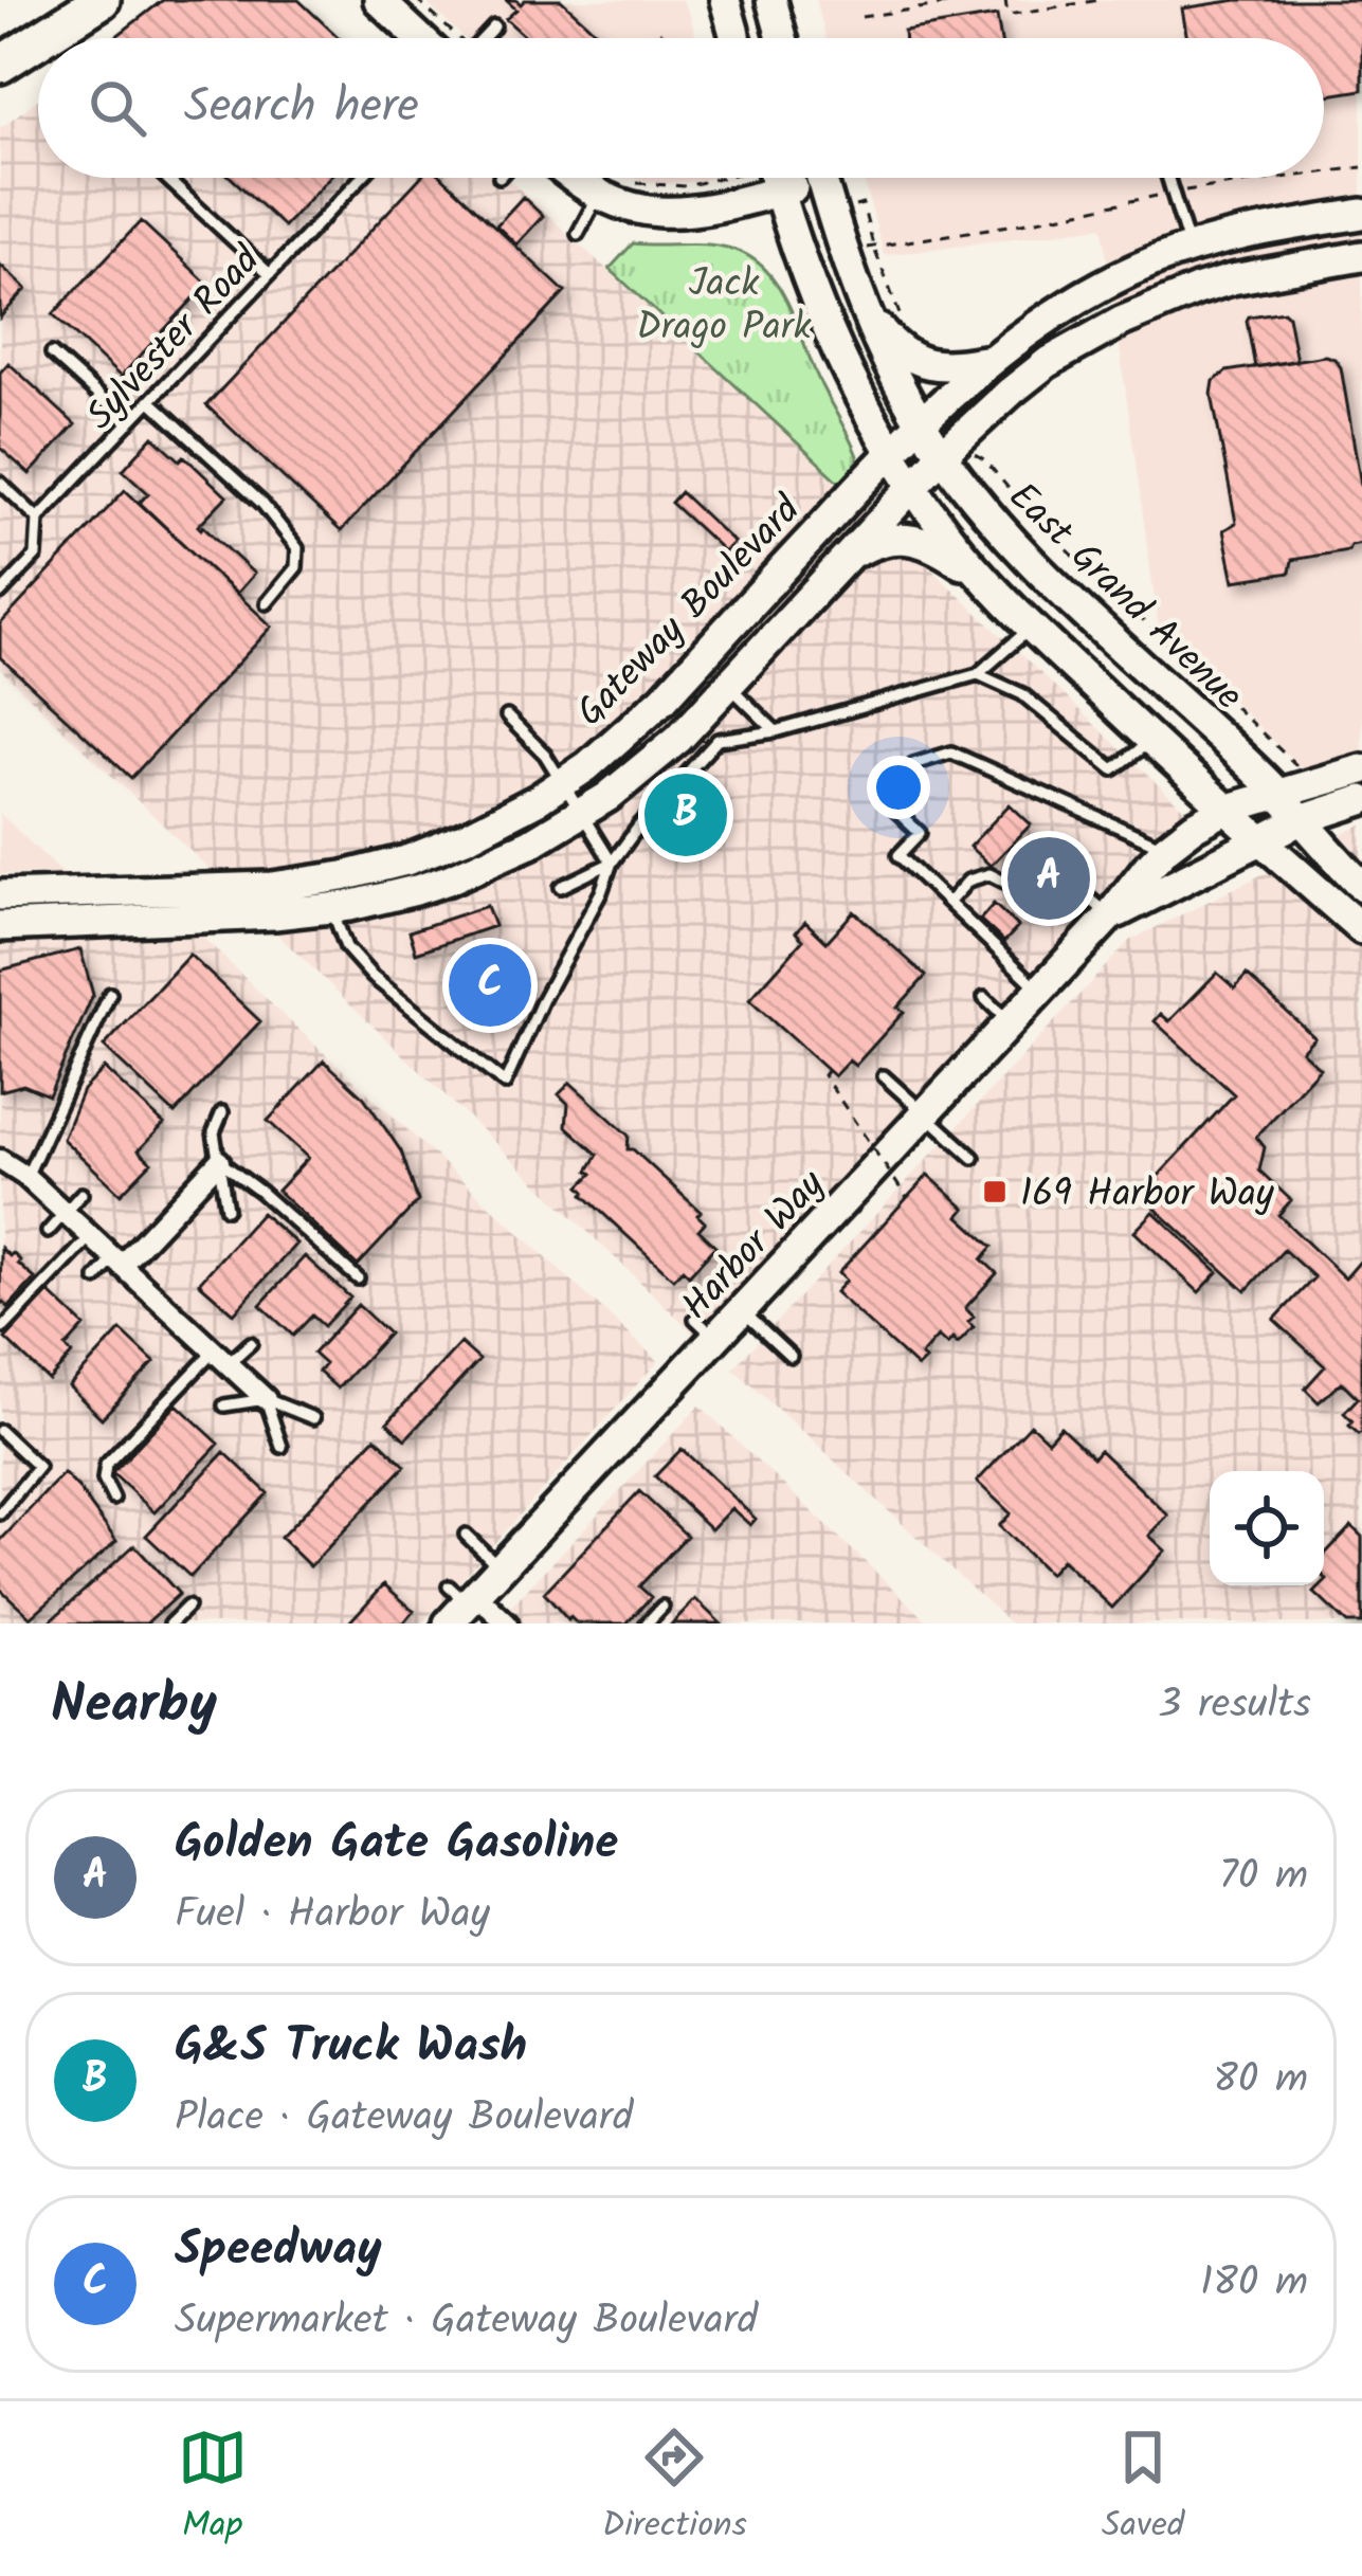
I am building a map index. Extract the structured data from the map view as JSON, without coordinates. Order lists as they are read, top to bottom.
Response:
{
  "streets": {
    "main road": ["East Grand Avenue", "Gateway Boulevard", "Harbor Way"],
    "lane": ["Sylvester Road"]
  },
  "crossings": [
    ["East Grand Avenue", "Gateway Boulevard"],
    ["East Grand Avenue", "Harbor Way"]
  ],
  "parks": ["Jack Drago Park"],
  "places": {
    "transit": ["169 Harbor Way"]
  },
  "page": {
    "search": "Search here",
    "pins": ["B", "A", "C"],
    "heading": ["Nearby", "3 results"],
    "list": [
      {
        "mark": "A",
        "name": "Golden Gate Gasoline",
        "note": "Fuel · Harbor Way",
        "value": "70 m"
      },
      {
        "mark": "B",
        "name": "G&S Truck Wash",
        "note": "Place · Gateway Boulevard",
        "value": "80 m"
      },
      {
        "mark": "C",
        "name": "Speedway",
        "note": "Supermarket · Gateway Boulevard",
        "value": "180 m"
      }
    ],
    "nav": ["Map", "Directions", "Saved"]
  }
}
